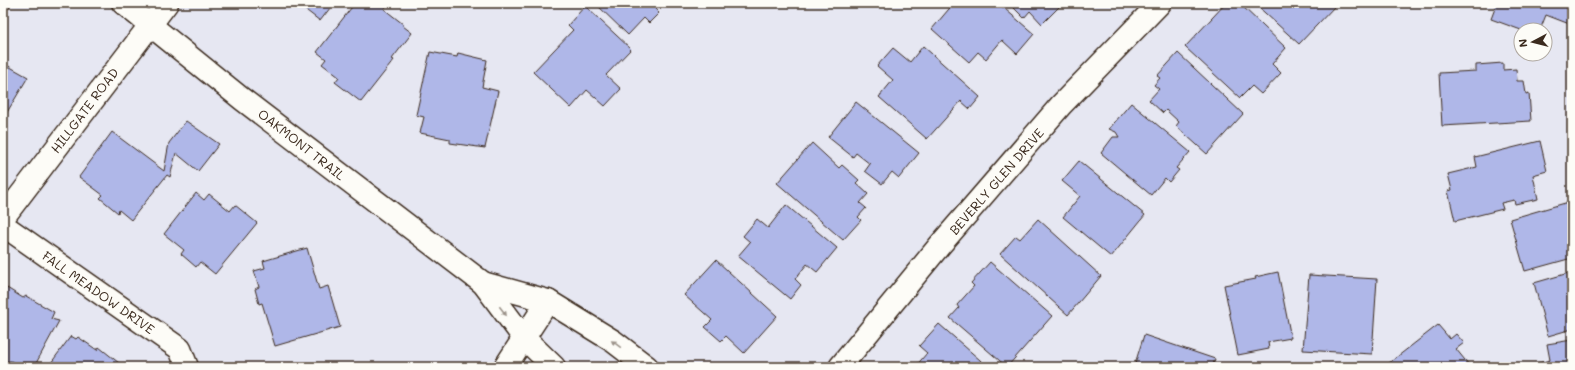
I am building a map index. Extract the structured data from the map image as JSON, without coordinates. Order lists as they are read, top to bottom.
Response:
{
  "streets": {
    "street": [
      "HILLGATE ROAD",
      "OAKMONT TRAIL",
      "BEVERLY GLEN DRIVE",
      "FALL MEADOW DRIVE"
    ]
  },
  "crossings": [
    ["HILLGATE ROAD", "OAKMONT TRAIL"]
  ],
  "north": "left"
}
